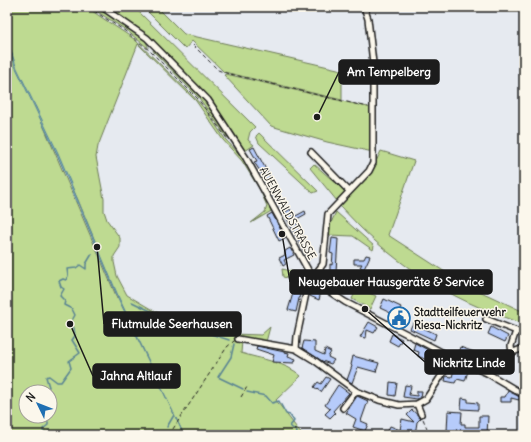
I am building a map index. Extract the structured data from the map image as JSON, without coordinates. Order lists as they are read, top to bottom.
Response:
{
  "streets": {
    "street": ["AUENWALDSTRASSE"]
  },
  "places": {
    "other": [
      "Am Tempelberg",
      "Neugebauer Hausgeräte & Service",
      "Flutmulde Seerhausen",
      "Nickritz Linde",
      "Jahna Altlauf"
    ],
    "public building": ["Stadtteilfeuerwehr Riesa-Nickritz"]
  },
  "north": "top left"
}
